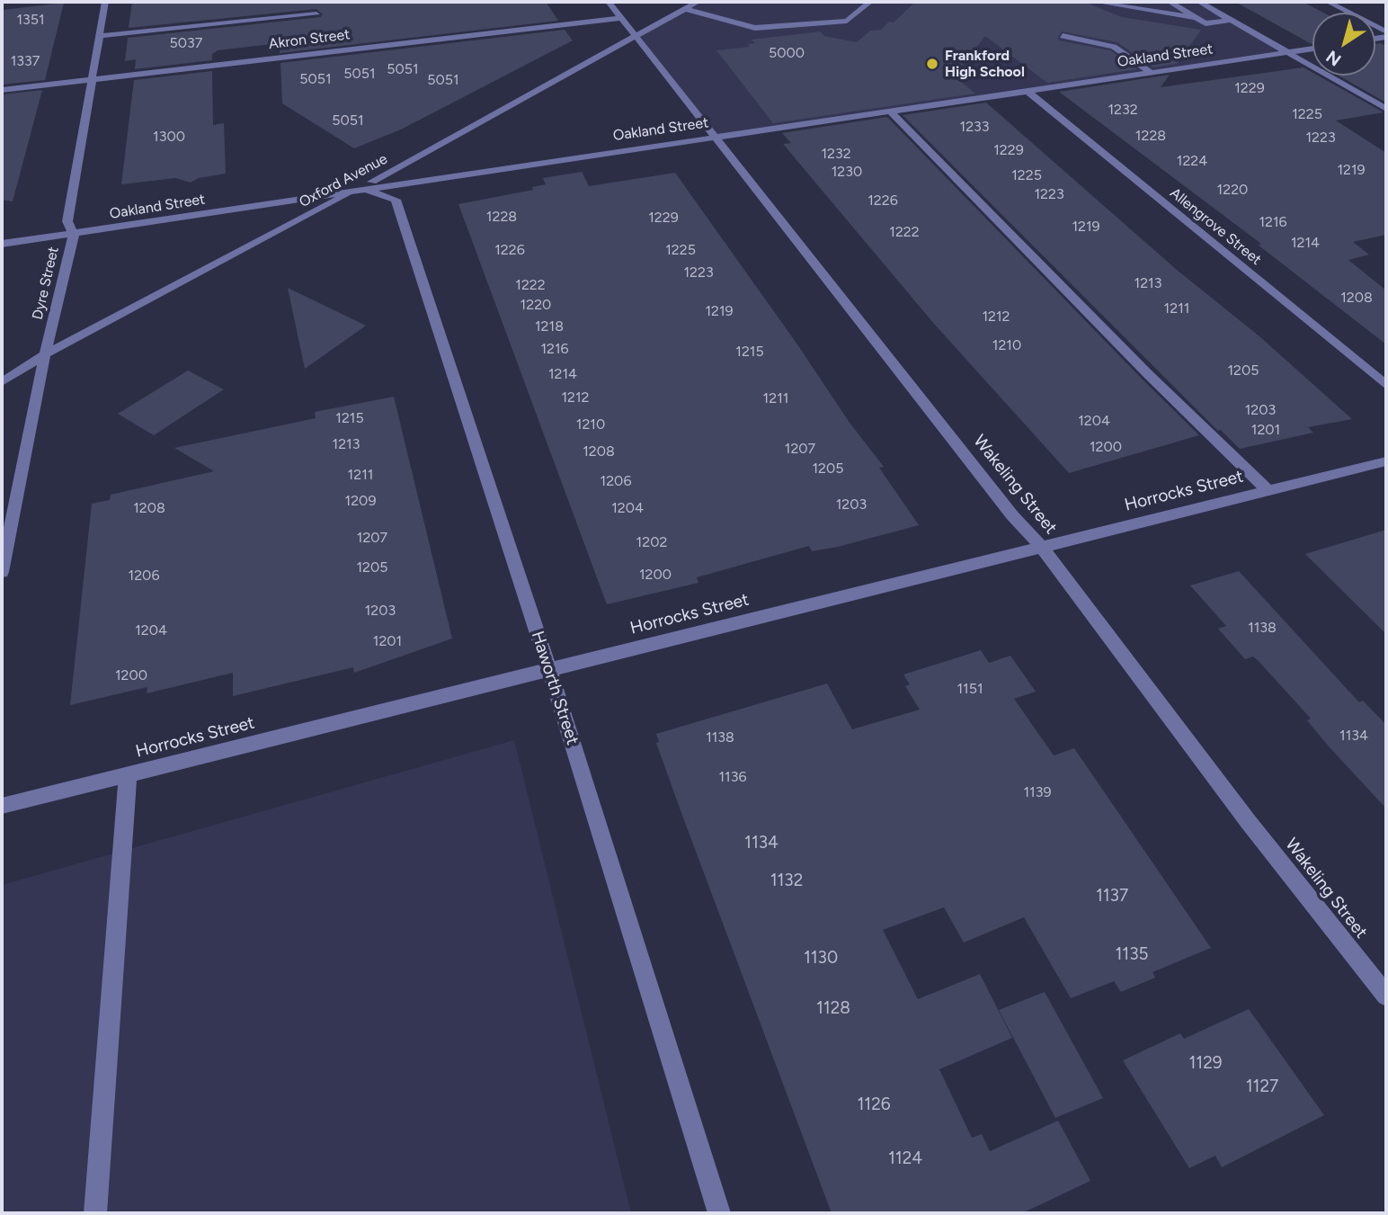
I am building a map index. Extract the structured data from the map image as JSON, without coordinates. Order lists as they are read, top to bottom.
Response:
{
  "streets": {
    "street": [
      "Akron Street",
      "Oakland Street",
      "Oxford Avenue",
      "Allengrove Street",
      "Dyre Street",
      "Wakeling Street",
      "Horrocks Street",
      "Haworth Street"
    ]
  },
  "crossings": [
    ["Akron Street", "Dyre Street"],
    ["Akron Street", "Wakeling Street"],
    ["Oakland Street", "Oxford Avenue"],
    ["Oakland Street", "Allengrove Street"],
    ["Oakland Street", "Dyre Street"],
    ["Oakland Street", "Wakeling Street"],
    ["Oakland Street", "Haworth Street"],
    ["Oxford Avenue", "Dyre Street"],
    ["Oxford Avenue", "Wakeling Street"],
    ["Oxford Avenue", "Haworth Street"],
    ["Wakeling Street", "Horrocks Street"],
    ["Horrocks Street", "Haworth Street"]
  ],
  "places": ["Frankford High School"],
  "house_numbers": [
    "1351",
    "5037",
    "5000",
    "1337",
    "5051",
    "5051",
    "5051",
    "5051",
    "1229",
    "1232",
    "1225",
    "5051",
    "1233",
    "1228",
    "1300",
    "1223",
    "1229",
    "1232",
    "1224",
    "1219",
    "1230",
    "1225",
    "1220",
    "1223",
    "1226",
    "1228",
    "1229",
    "1216",
    "1219",
    "1222",
    "1214",
    "1226",
    "1225",
    "1223",
    "1213",
    "1222",
    "1208",
    "1220",
    "1211",
    "1219",
    "1212",
    "1218",
    "1210",
    "1216",
    "1215",
    "1205",
    "1214",
    "1212",
    "1211",
    "1203",
    "1215",
    "1204",
    "1210",
    "1201",
    "1213",
    "1200",
    "1207",
    "1208",
    "1205",
    "1211",
    "1206",
    "1209",
    "1203",
    "1208",
    "1204",
    "1207",
    "1202",
    "1205",
    "1200",
    "1206",
    "1203",
    "1138",
    "1204",
    "1201",
    "1200",
    "1151",
    "1134",
    "1138",
    "1136",
    "1139",
    "1134",
    "1132",
    "1137",
    "1135",
    "1130",
    "1128",
    "1129",
    "1127",
    "1126",
    "1124"
  ],
  "north": "bottom left"
}
